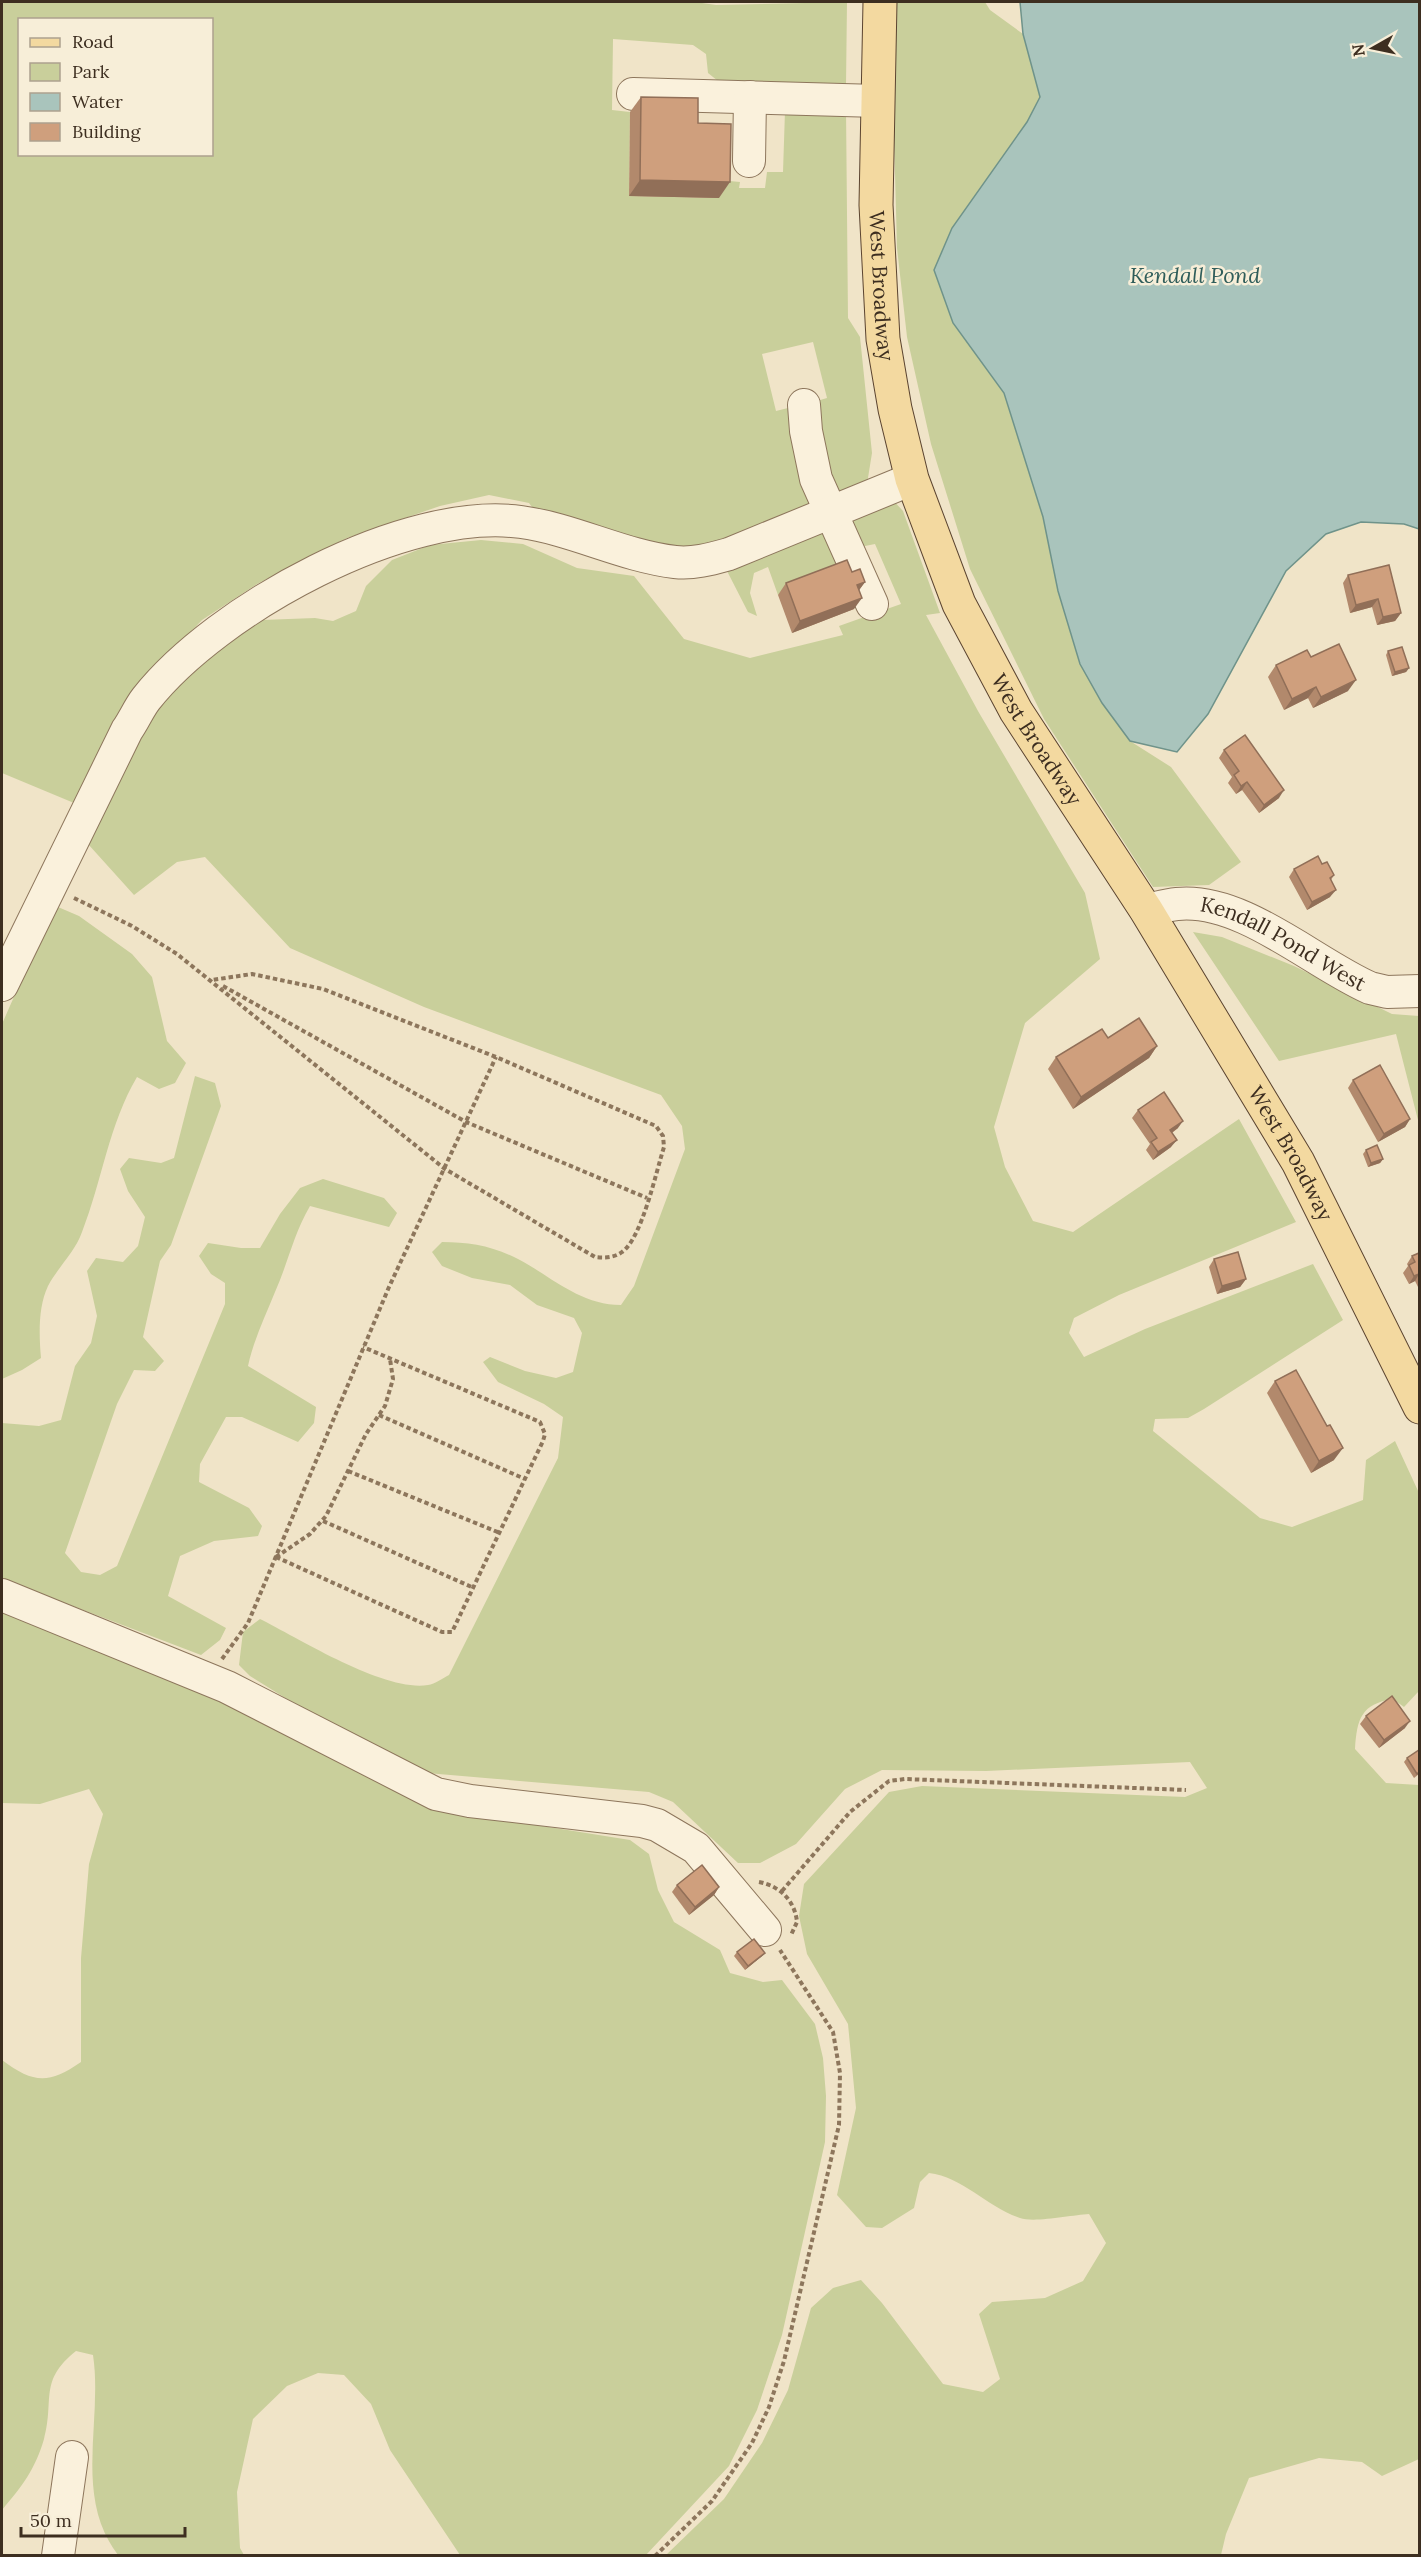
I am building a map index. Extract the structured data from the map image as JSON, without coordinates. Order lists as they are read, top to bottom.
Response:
{
  "streets": {
    "main road": ["West Broadway"],
    "street": ["Kendall Pond West"]
  },
  "crossings": [
    ["West Broadway", "Kendall Pond West"]
  ],
  "water": ["Kendall Pond"],
  "legend": [
    "Road",
    "Park",
    "Water",
    "Building"
  ],
  "scale_bar": "50 m",
  "north": "left"
}
